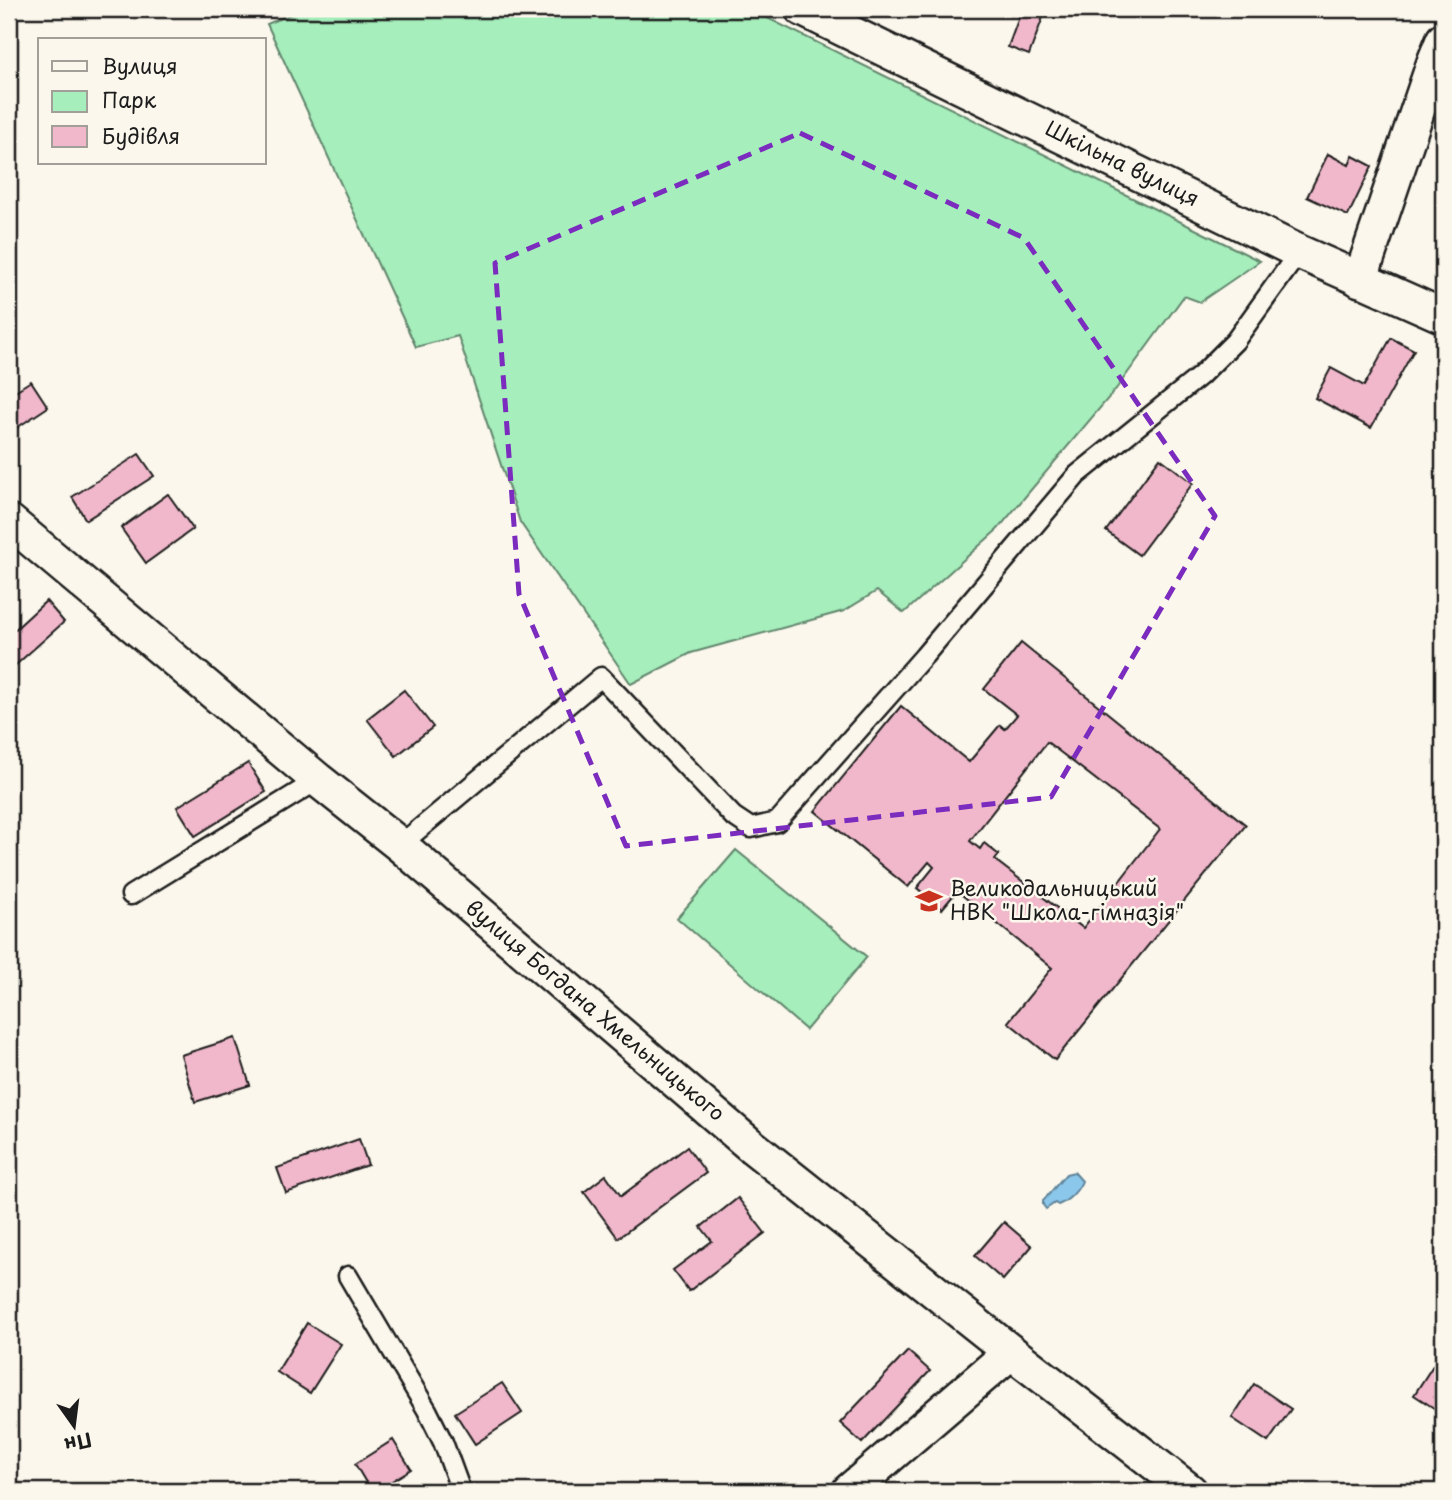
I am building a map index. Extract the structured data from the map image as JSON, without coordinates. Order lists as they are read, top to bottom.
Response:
{
  "streets": {
    "street": ["Шкільна вулиця", "вулиця Богдана Хмельницького"]
  },
  "places": {
    "school or university": ["Великодальницький НВК \"Школа-гімназія\""]
  },
  "legend": ["Вулиця", "Парк", "Будівля"],
  "north": "bottom"
}
